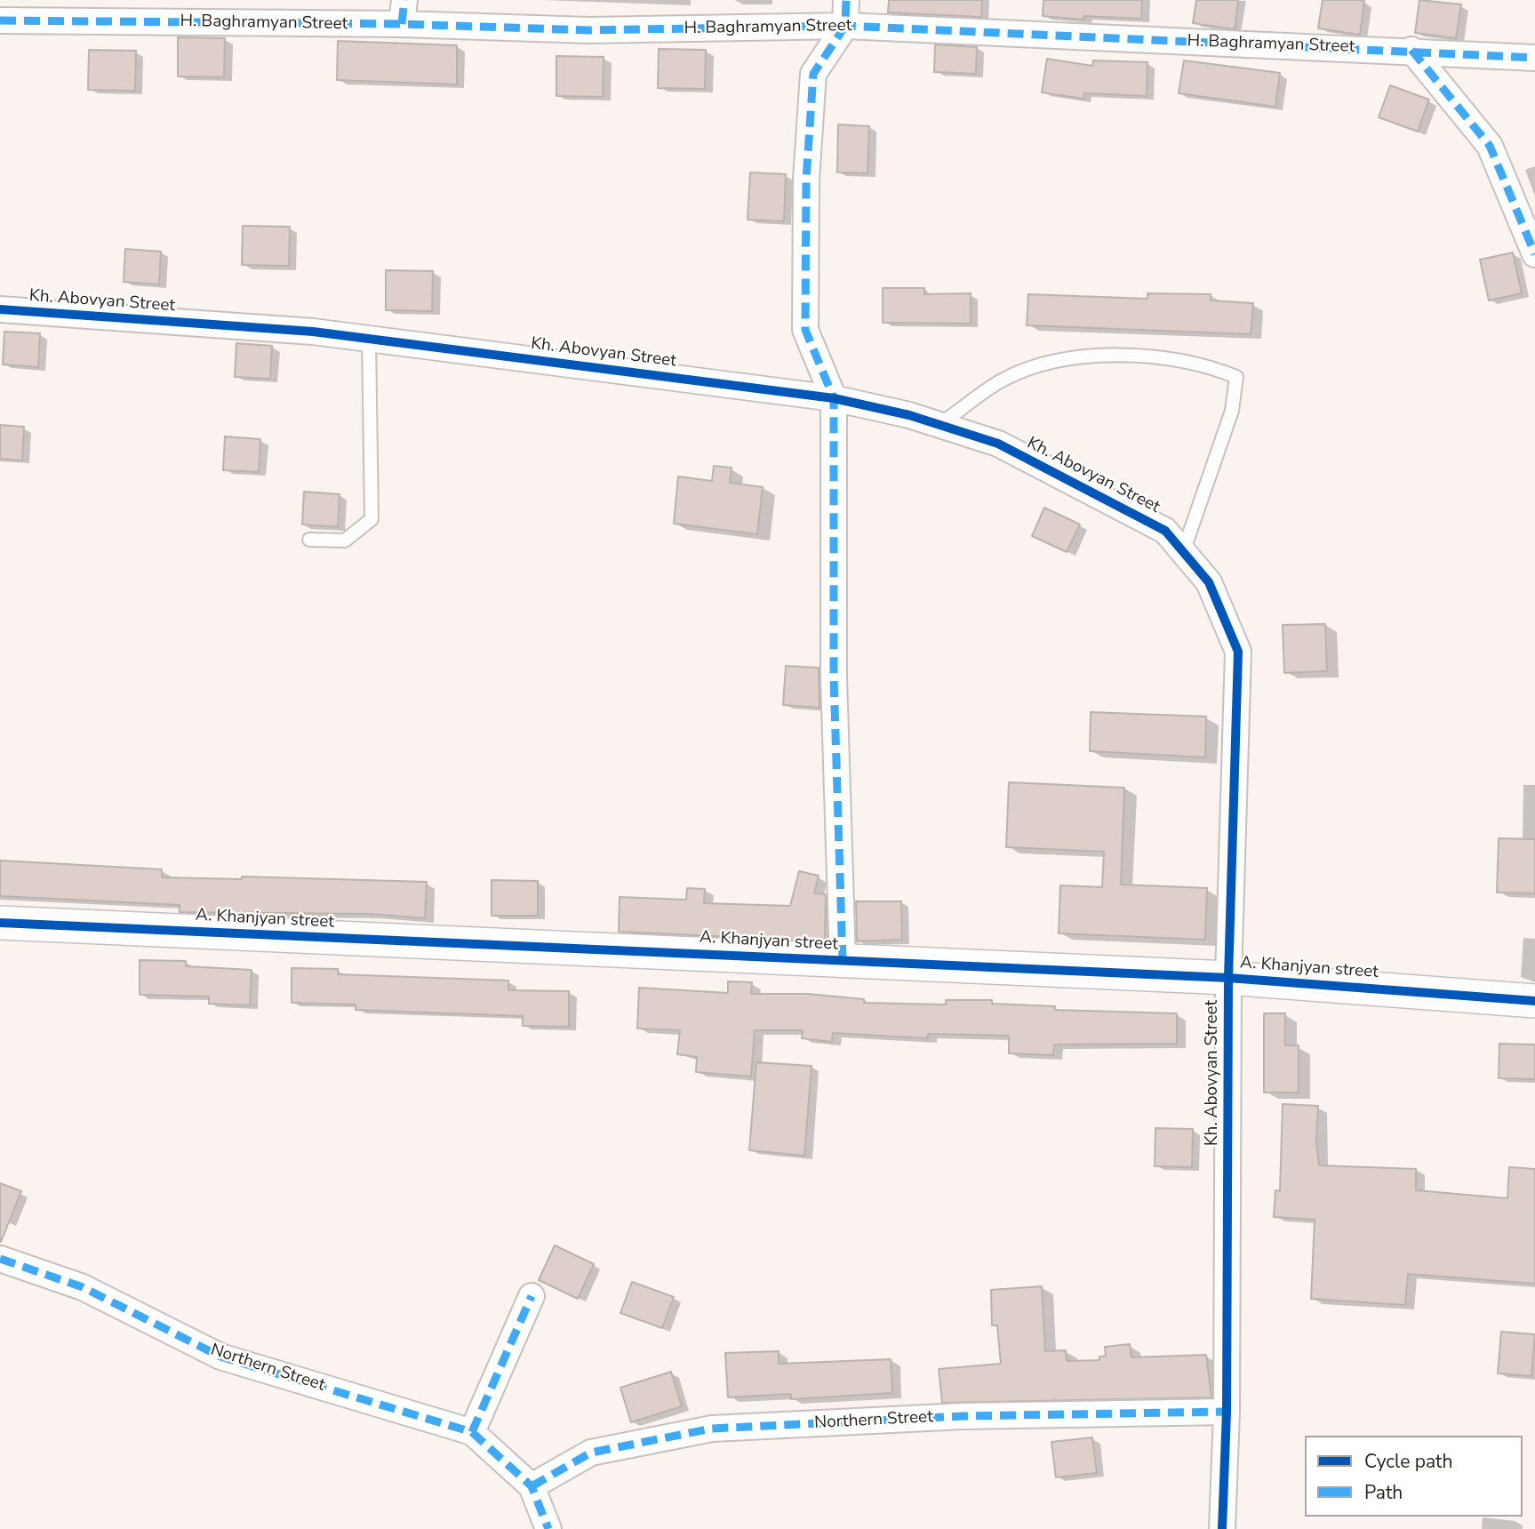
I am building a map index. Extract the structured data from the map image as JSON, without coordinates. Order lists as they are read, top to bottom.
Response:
{
  "streets": {
    "street": [
      "H. Baghramyan Street",
      "Kh. Abovyan Street",
      "A. Khanjyan street",
      "Northern Street"
    ]
  },
  "crossings": [
    ["Kh. Abovyan Street", "A. Khanjyan street"],
    ["Kh. Abovyan Street", "Northern Street"]
  ],
  "legend": ["Cycle path", "Path"]
}
